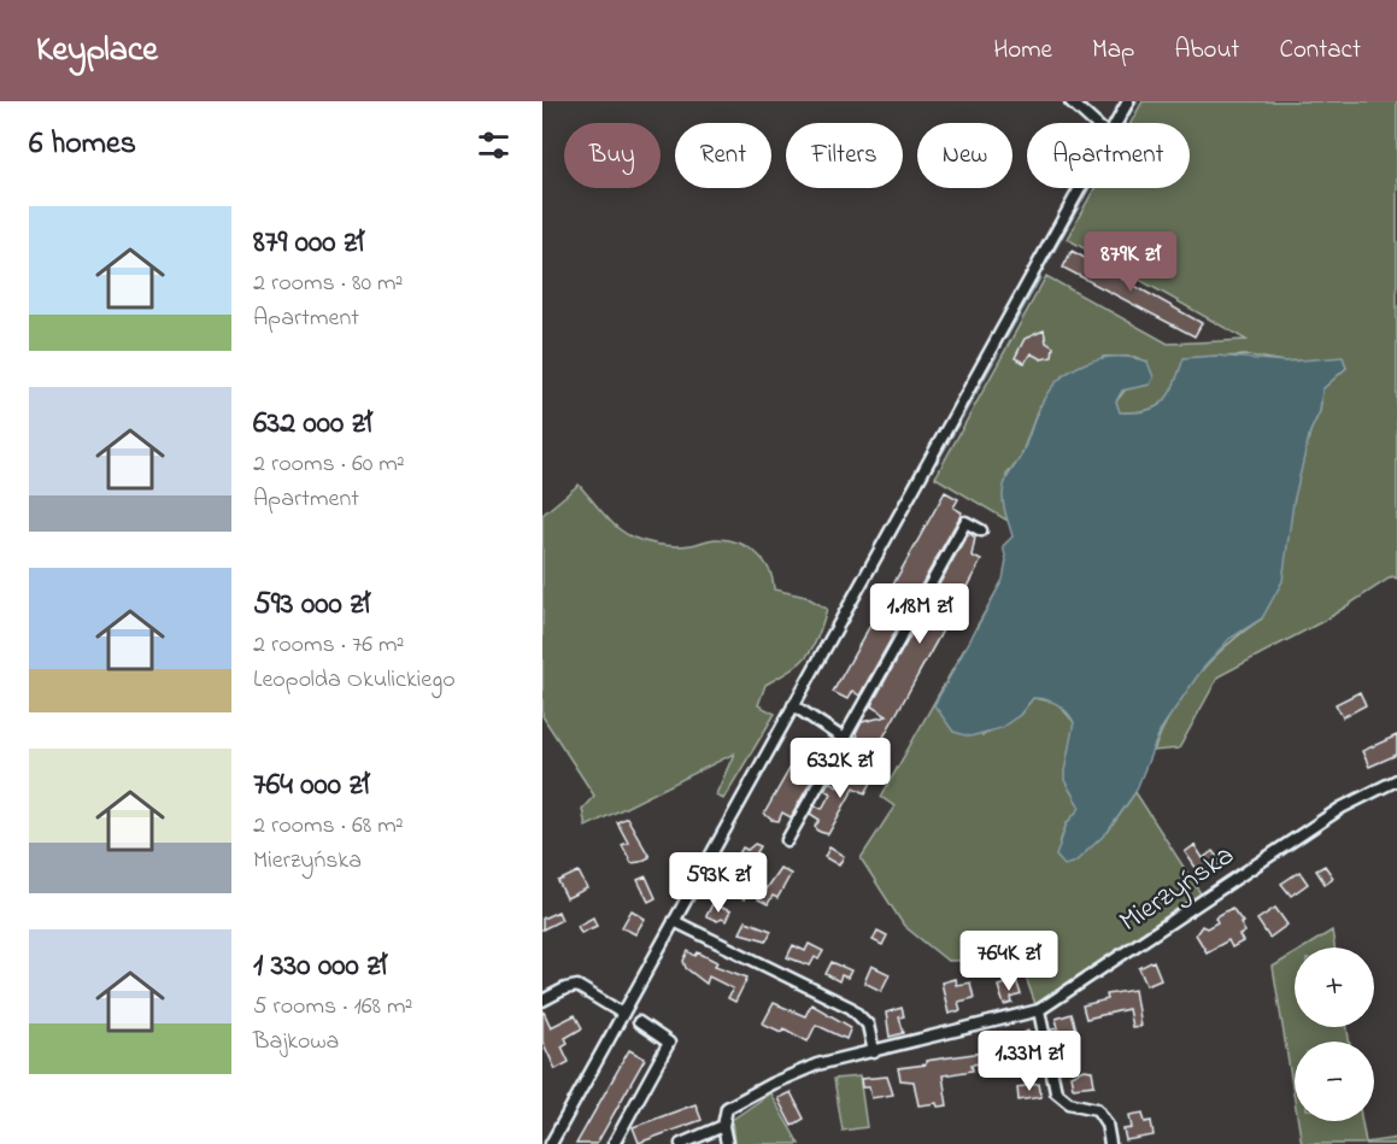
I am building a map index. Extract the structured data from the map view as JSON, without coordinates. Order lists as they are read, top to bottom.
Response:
{
  "streets": {
    "street": ["Mierzyńska"]
  },
  "page": {
    "header": "Keyplace",
    "nav": [
      "Home",
      "Map",
      "About",
      "Contact"
    ],
    "heading": "6 homes",
    "chip": [
      "Buy",
      "Rent",
      "Filters",
      "New",
      "Apartment"
    ],
    "list": [
      {
        "name": "879 000 zł",
        "note": "2 rooms · 80 m² · Apartment"
      },
      {
        "name": "632 000 zł",
        "note": "2 rooms · 60 m² · Apartment"
      },
      {
        "name": "593 000 zł",
        "note": "2 rooms · 76 m² · Leopolda Okulickiego"
      },
      {
        "name": "764 000 zł",
        "note": "2 rooms · 68 m² · Mierzyńska"
      },
      {
        "name": "1 330 000 zł",
        "note": "5 rooms · 168 m² · Bajkowa"
      }
    ],
    "price": [
      "879K zł",
      "1.18M zł",
      "632K zł",
      "593K zł",
      "764K zł",
      "1.33M zł"
    ],
    "map_buttons": ["+", "−"]
  }
}
